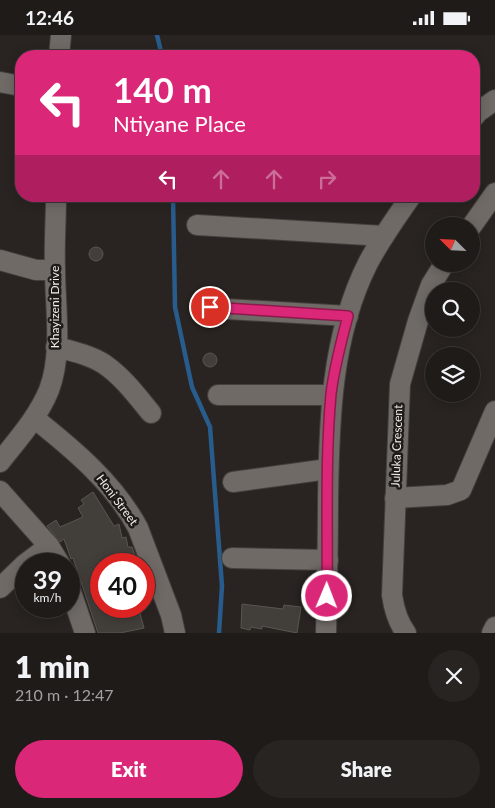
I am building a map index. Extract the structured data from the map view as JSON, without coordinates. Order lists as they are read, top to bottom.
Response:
{
  "streets": {
    "street": ["Khayizeni Drive", "Juluka Crescent", "Honi Street"]
  },
  "crossings": [
    ["Khayizeni Drive", "Honi Street"]
  ],
  "north": "top left",
  "page": {
    "status": "12:46",
    "turn": ["140 m", "Ntiyane Place"],
    "speed": "39 km/h",
    "limit": "40",
    "heading": ["1 min", "210 m · 12:47"],
    "buttons": ["Exit", "Share"]
  }
}
